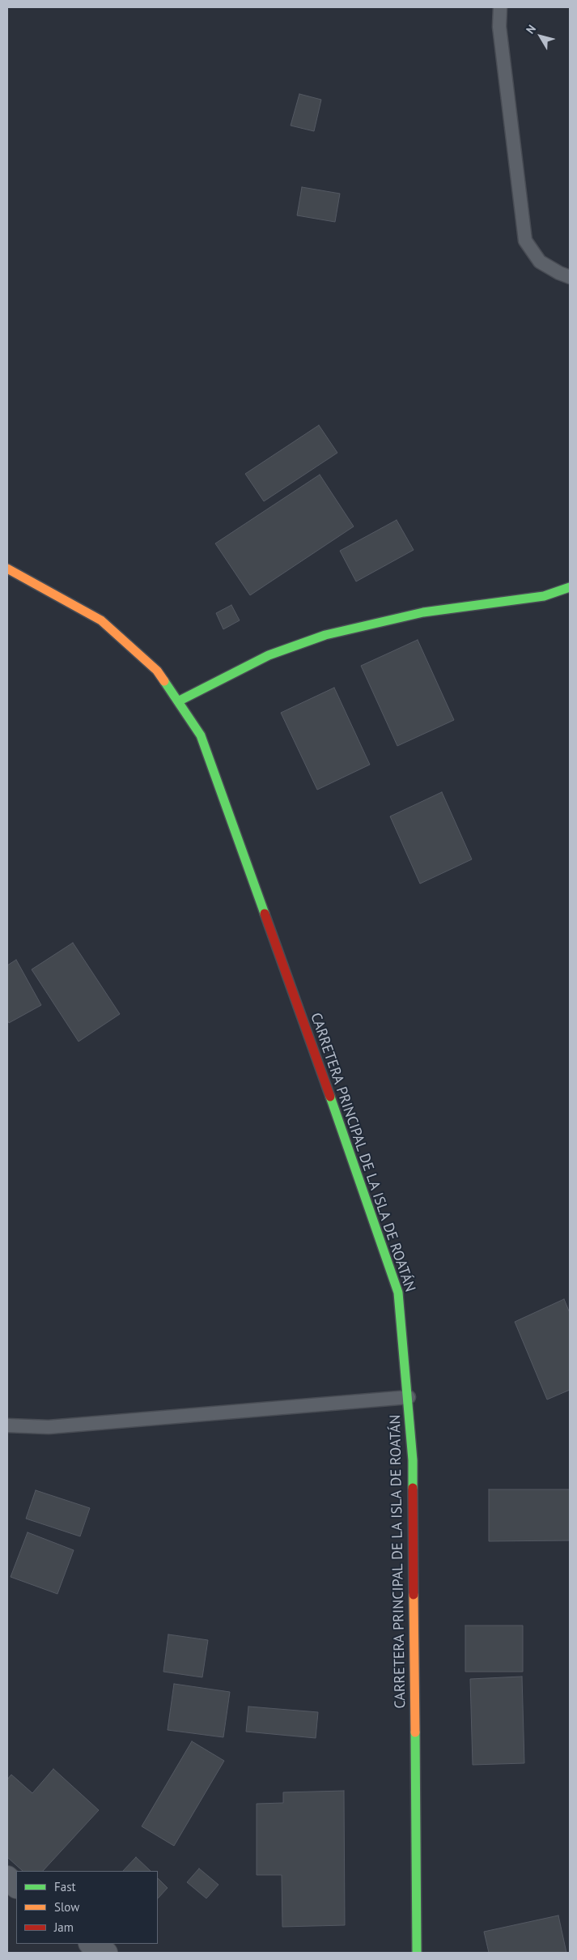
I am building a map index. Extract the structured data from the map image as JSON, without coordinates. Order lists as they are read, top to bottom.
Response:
{
  "streets": {
    "main road": ["CARRETERA PRINCIPAL DE LA ISLA DE ROATÁN"]
  },
  "legend": ["Fast", "Slow", "Jam"],
  "north": "top left"
}
